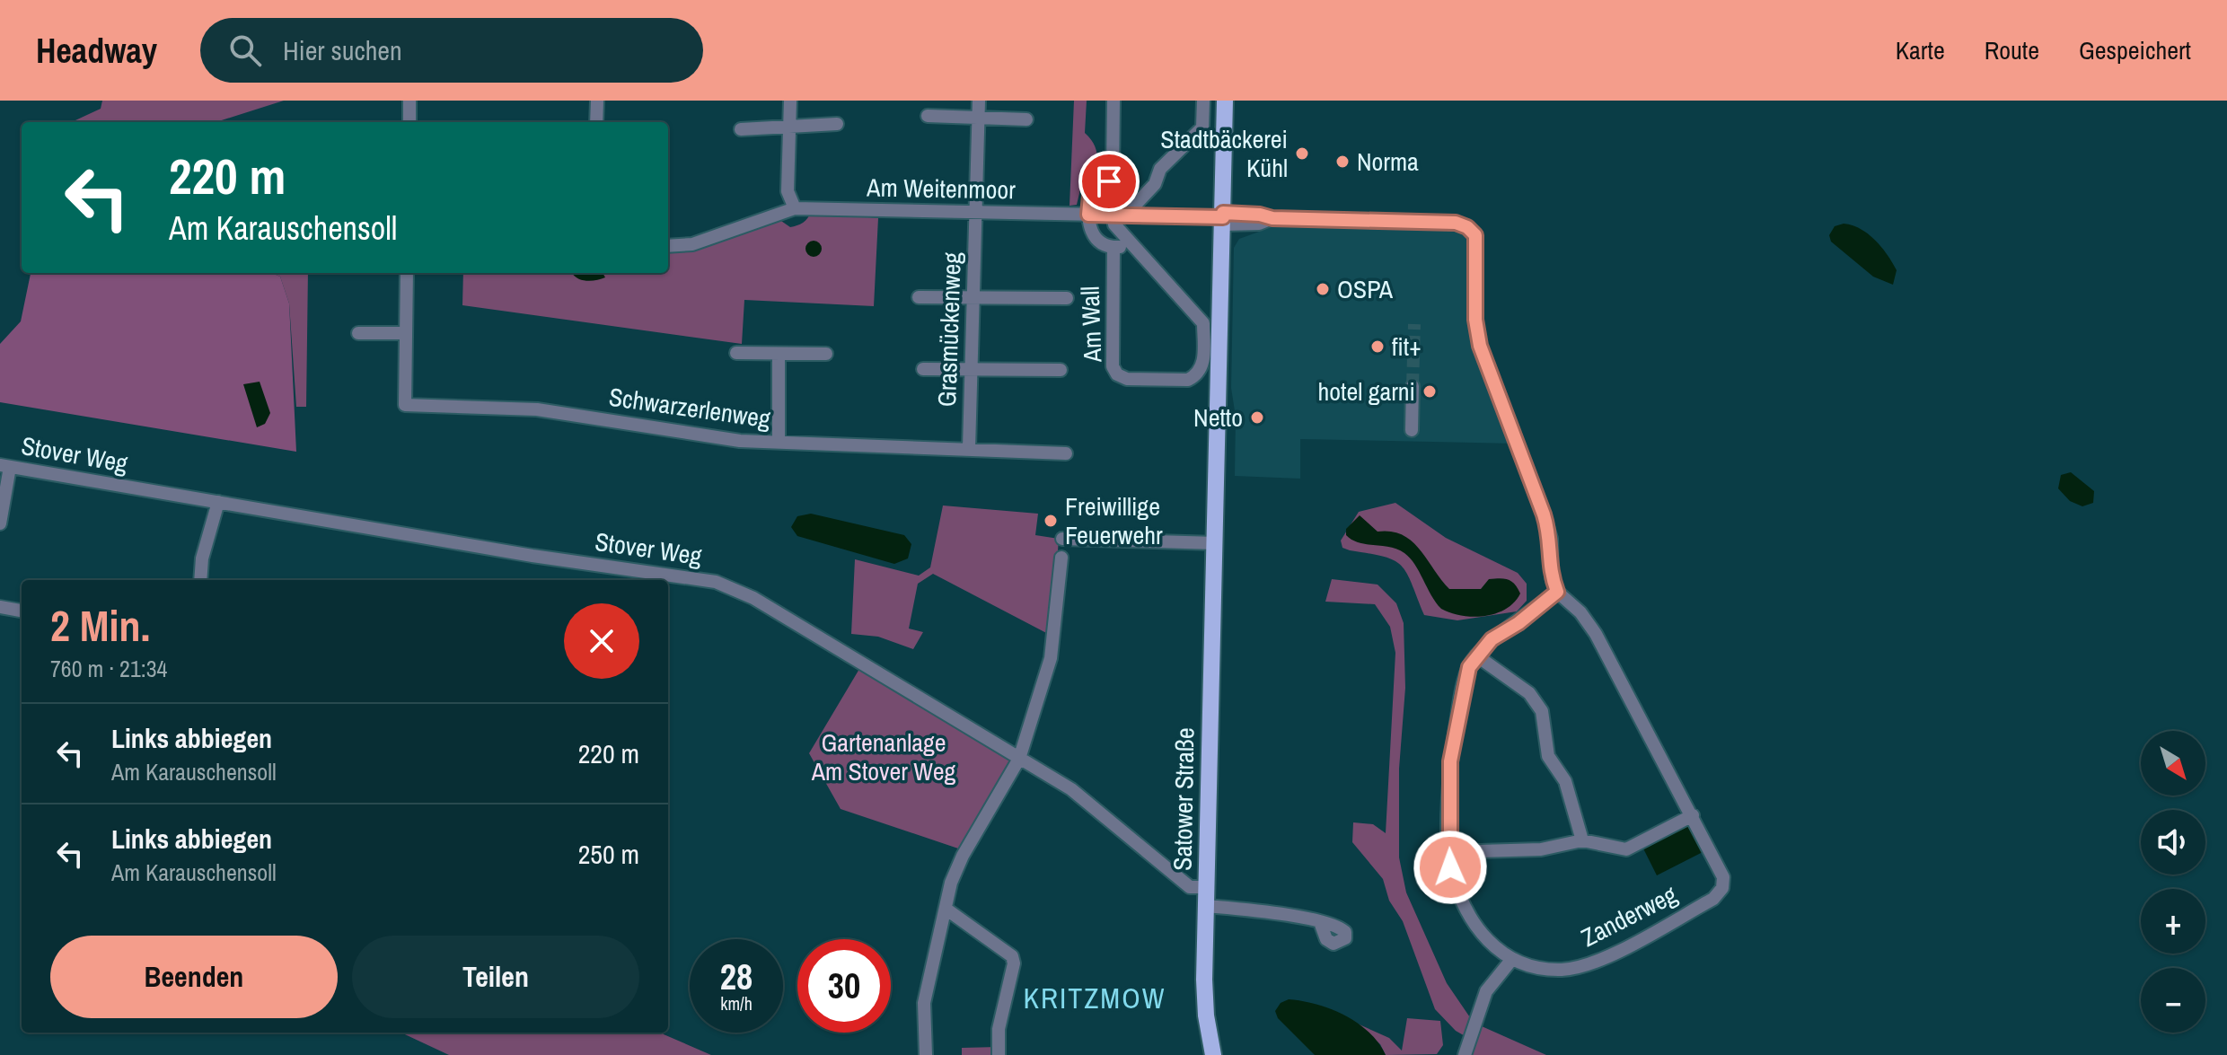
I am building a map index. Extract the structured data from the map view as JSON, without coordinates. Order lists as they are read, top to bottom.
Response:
{
  "streets": {
    "main road": ["Satower Straße"],
    "street": [
      "Am Weitenmoor",
      "Am Wall",
      "Grasmückenweg",
      "Schwarzerlenweg",
      "Stover Weg",
      "Zanderweg"
    ]
  },
  "crossings": [
    ["Am Weitenmoor", "Am Wall"],
    ["Am Weitenmoor", "Grasmückenweg"],
    ["Am Weitenmoor", "Satower Straße"],
    ["Am Weitenmoor", "Zanderweg"],
    ["Grasmückenweg", "Schwarzerlenweg"],
    ["Stover Weg", "Satower Straße"]
  ],
  "districts": ["KRITZMOW"],
  "parks": ["Gartenanlage Am Stover Weg"],
  "places": [
    "Stadtbäckerei Kühl",
    "Norma",
    "OSPA",
    "fit+",
    "hotel garni",
    "Netto",
    "Freiwillige Feuerwehr"
  ],
  "north": "bottom right",
  "page": {
    "header": "Headway",
    "search": "Hier suchen",
    "nav": ["Karte", "Route", "Gespeichert"],
    "turn": ["220 m", "Am Karauschensoll"],
    "heading": ["2 Min.", "760 m · 21:34"],
    "list": [
      {
        "name": "Links abbiegen",
        "note": "Am Karauschensoll",
        "value": "220 m"
      },
      {
        "name": "Links abbiegen",
        "note": "Am Karauschensoll",
        "value": "250 m"
      }
    ],
    "map_buttons": ["+", "−"],
    "buttons": ["Beenden", "Teilen"],
    "speed": "28 km/h",
    "limit": "30"
  }
}
